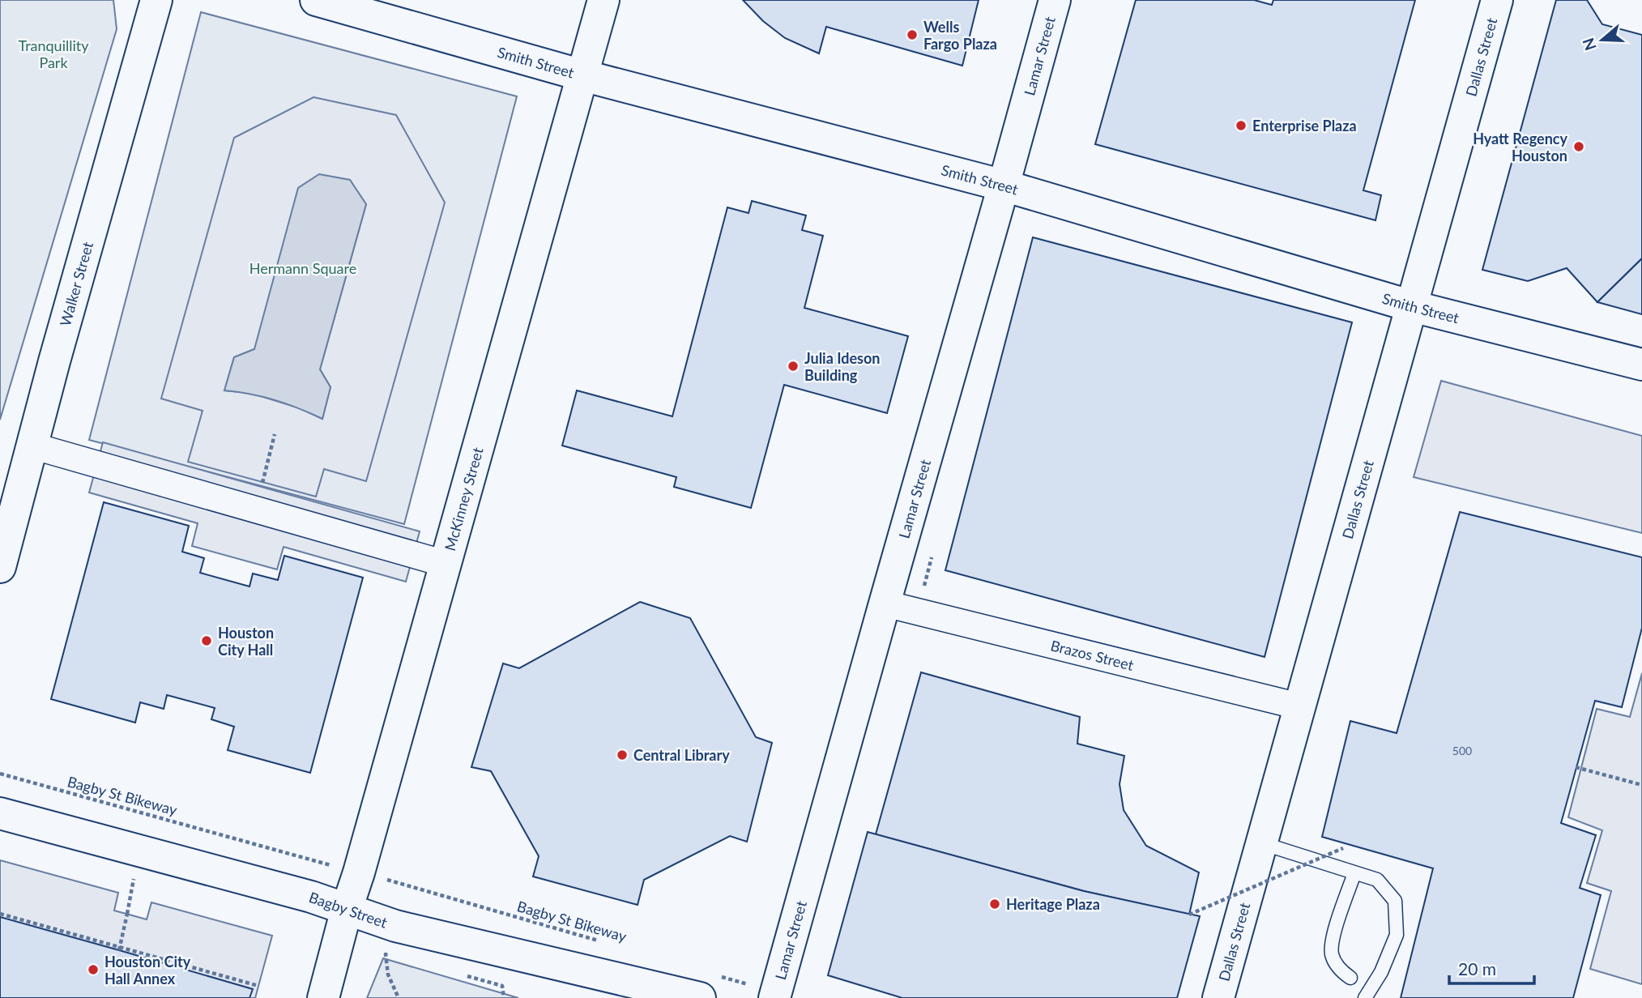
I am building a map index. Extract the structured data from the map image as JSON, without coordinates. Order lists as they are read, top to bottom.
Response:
{
  "streets": {
    "street": [
      "Lamar Street",
      "Dallas Street",
      "Smith Street",
      "Walker Street",
      "McKinney Street",
      "Brazos Street",
      "Bagby Street"
    ],
    "path": ["Bagby St Bikeway"]
  },
  "crossings": [
    ["Lamar Street", "Smith Street"],
    ["Lamar Street", "Brazos Street"],
    ["Dallas Street", "Smith Street"],
    ["Dallas Street", "Brazos Street"],
    ["Smith Street", "McKinney Street"],
    ["McKinney Street", "Bagby Street"]
  ],
  "parks": ["Tranquillity Park", "Hermann Square"],
  "places": [
    "Wells Fargo Plaza",
    "Enterprise Plaza",
    "Hyatt Regency Houston",
    "Julia Ideson Building",
    "Houston City Hall",
    "Central Library",
    "Heritage Plaza",
    "Houston City Hall Annex"
  ],
  "house_numbers": ["500"],
  "scale_bar": "20 m",
  "north": "left"
}
